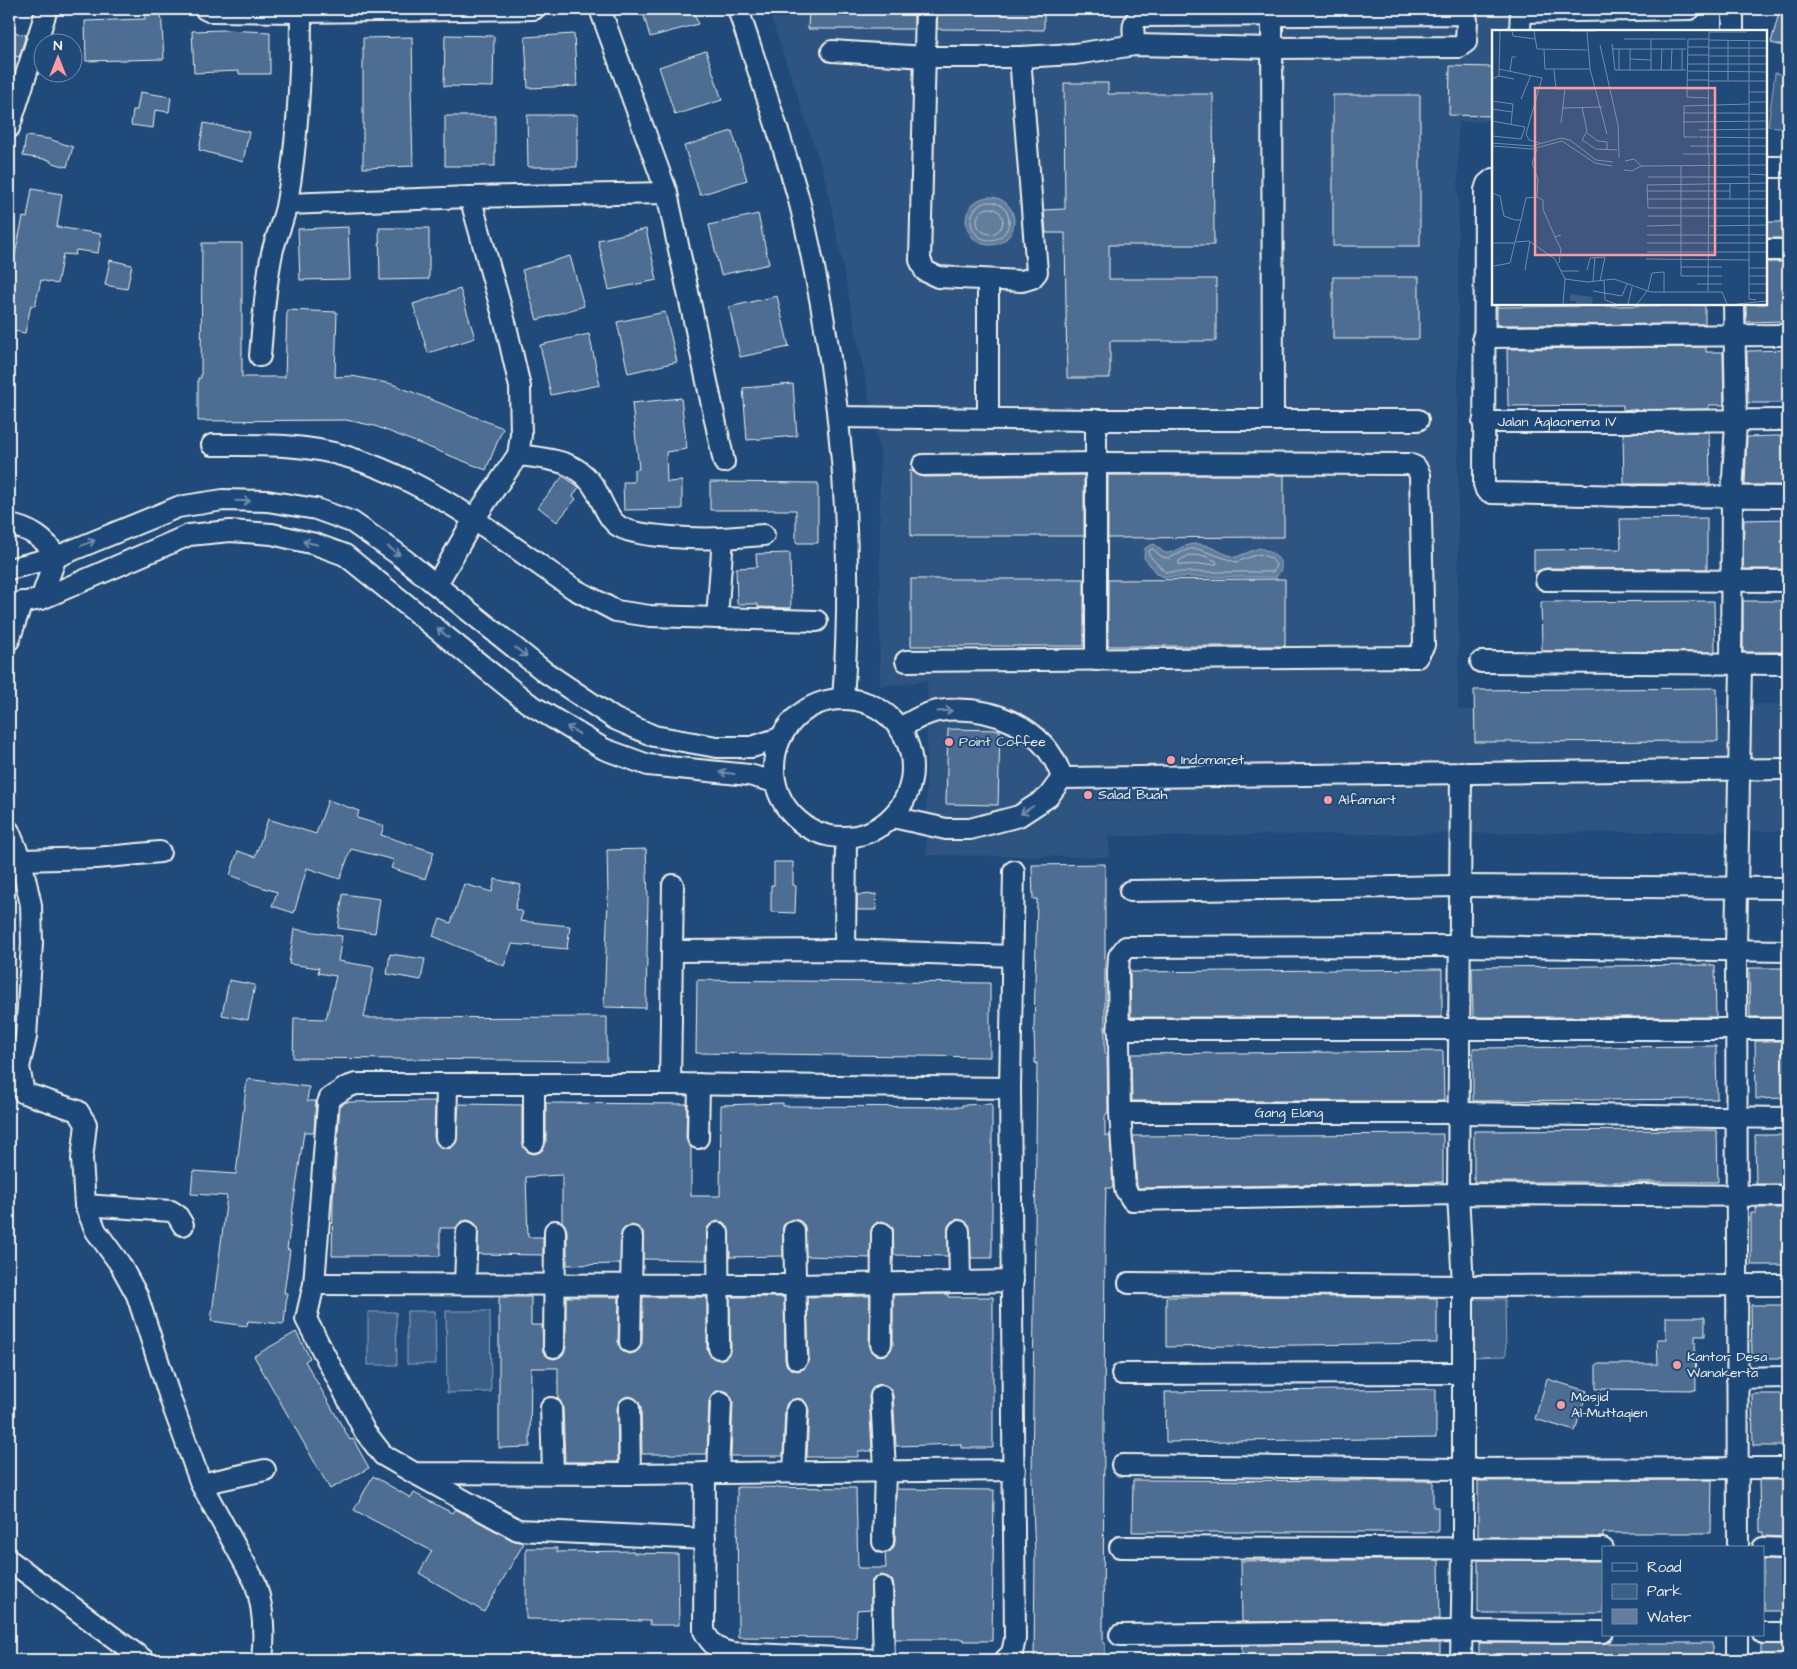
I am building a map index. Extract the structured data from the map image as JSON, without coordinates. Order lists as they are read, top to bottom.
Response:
{
  "streets": {
    "street": ["Jalan Aglaonema IV", "Gang Elang"]
  },
  "places": [
    "Point Coffee",
    "Indomaret",
    "Salad Buah",
    "Alfamart",
    "Kantor Desa Wanakerta",
    "Masjid Al-Muttaqien"
  ],
  "legend": ["Road", "Park", "Water"],
  "north": "top"
}
